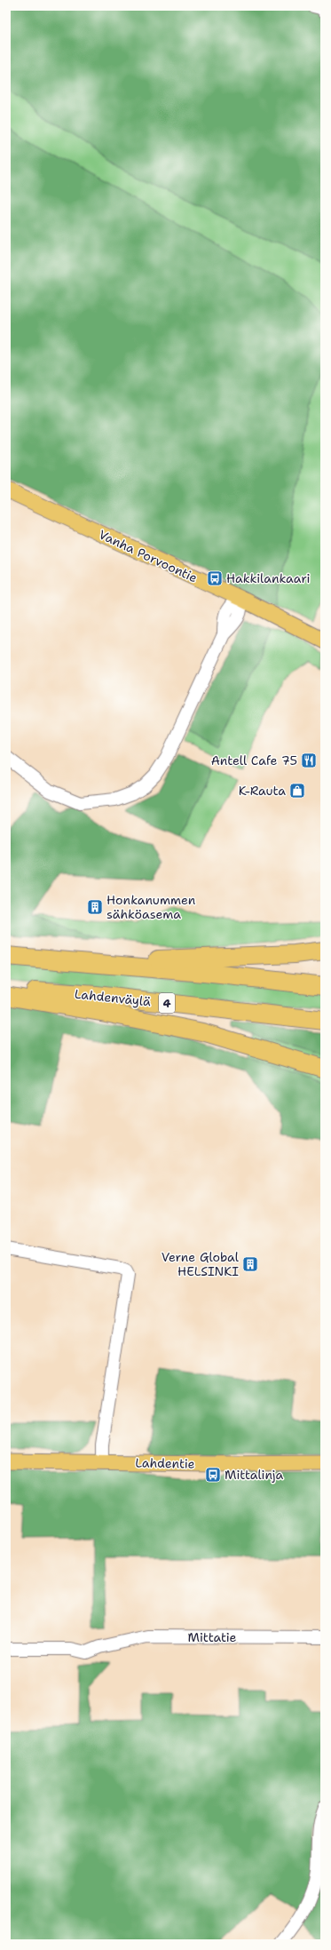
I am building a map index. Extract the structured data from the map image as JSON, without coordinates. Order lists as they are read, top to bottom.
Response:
{
  "streets": {
    "highway": ["Lahdenväylä", "4"],
    "main road": ["Vanha Porvoontie", "Lahdentie"],
    "street": ["Mittatie"]
  },
  "places": {
    "bus stop": ["Hakkilankaari", "Mittalinja"],
    "restaurant": ["Antell Cafe 75"],
    "shop": ["K-Rauta"],
    "building": ["Honkanummen sähköasema", "Verne Global HELSINKI"]
  }
}
